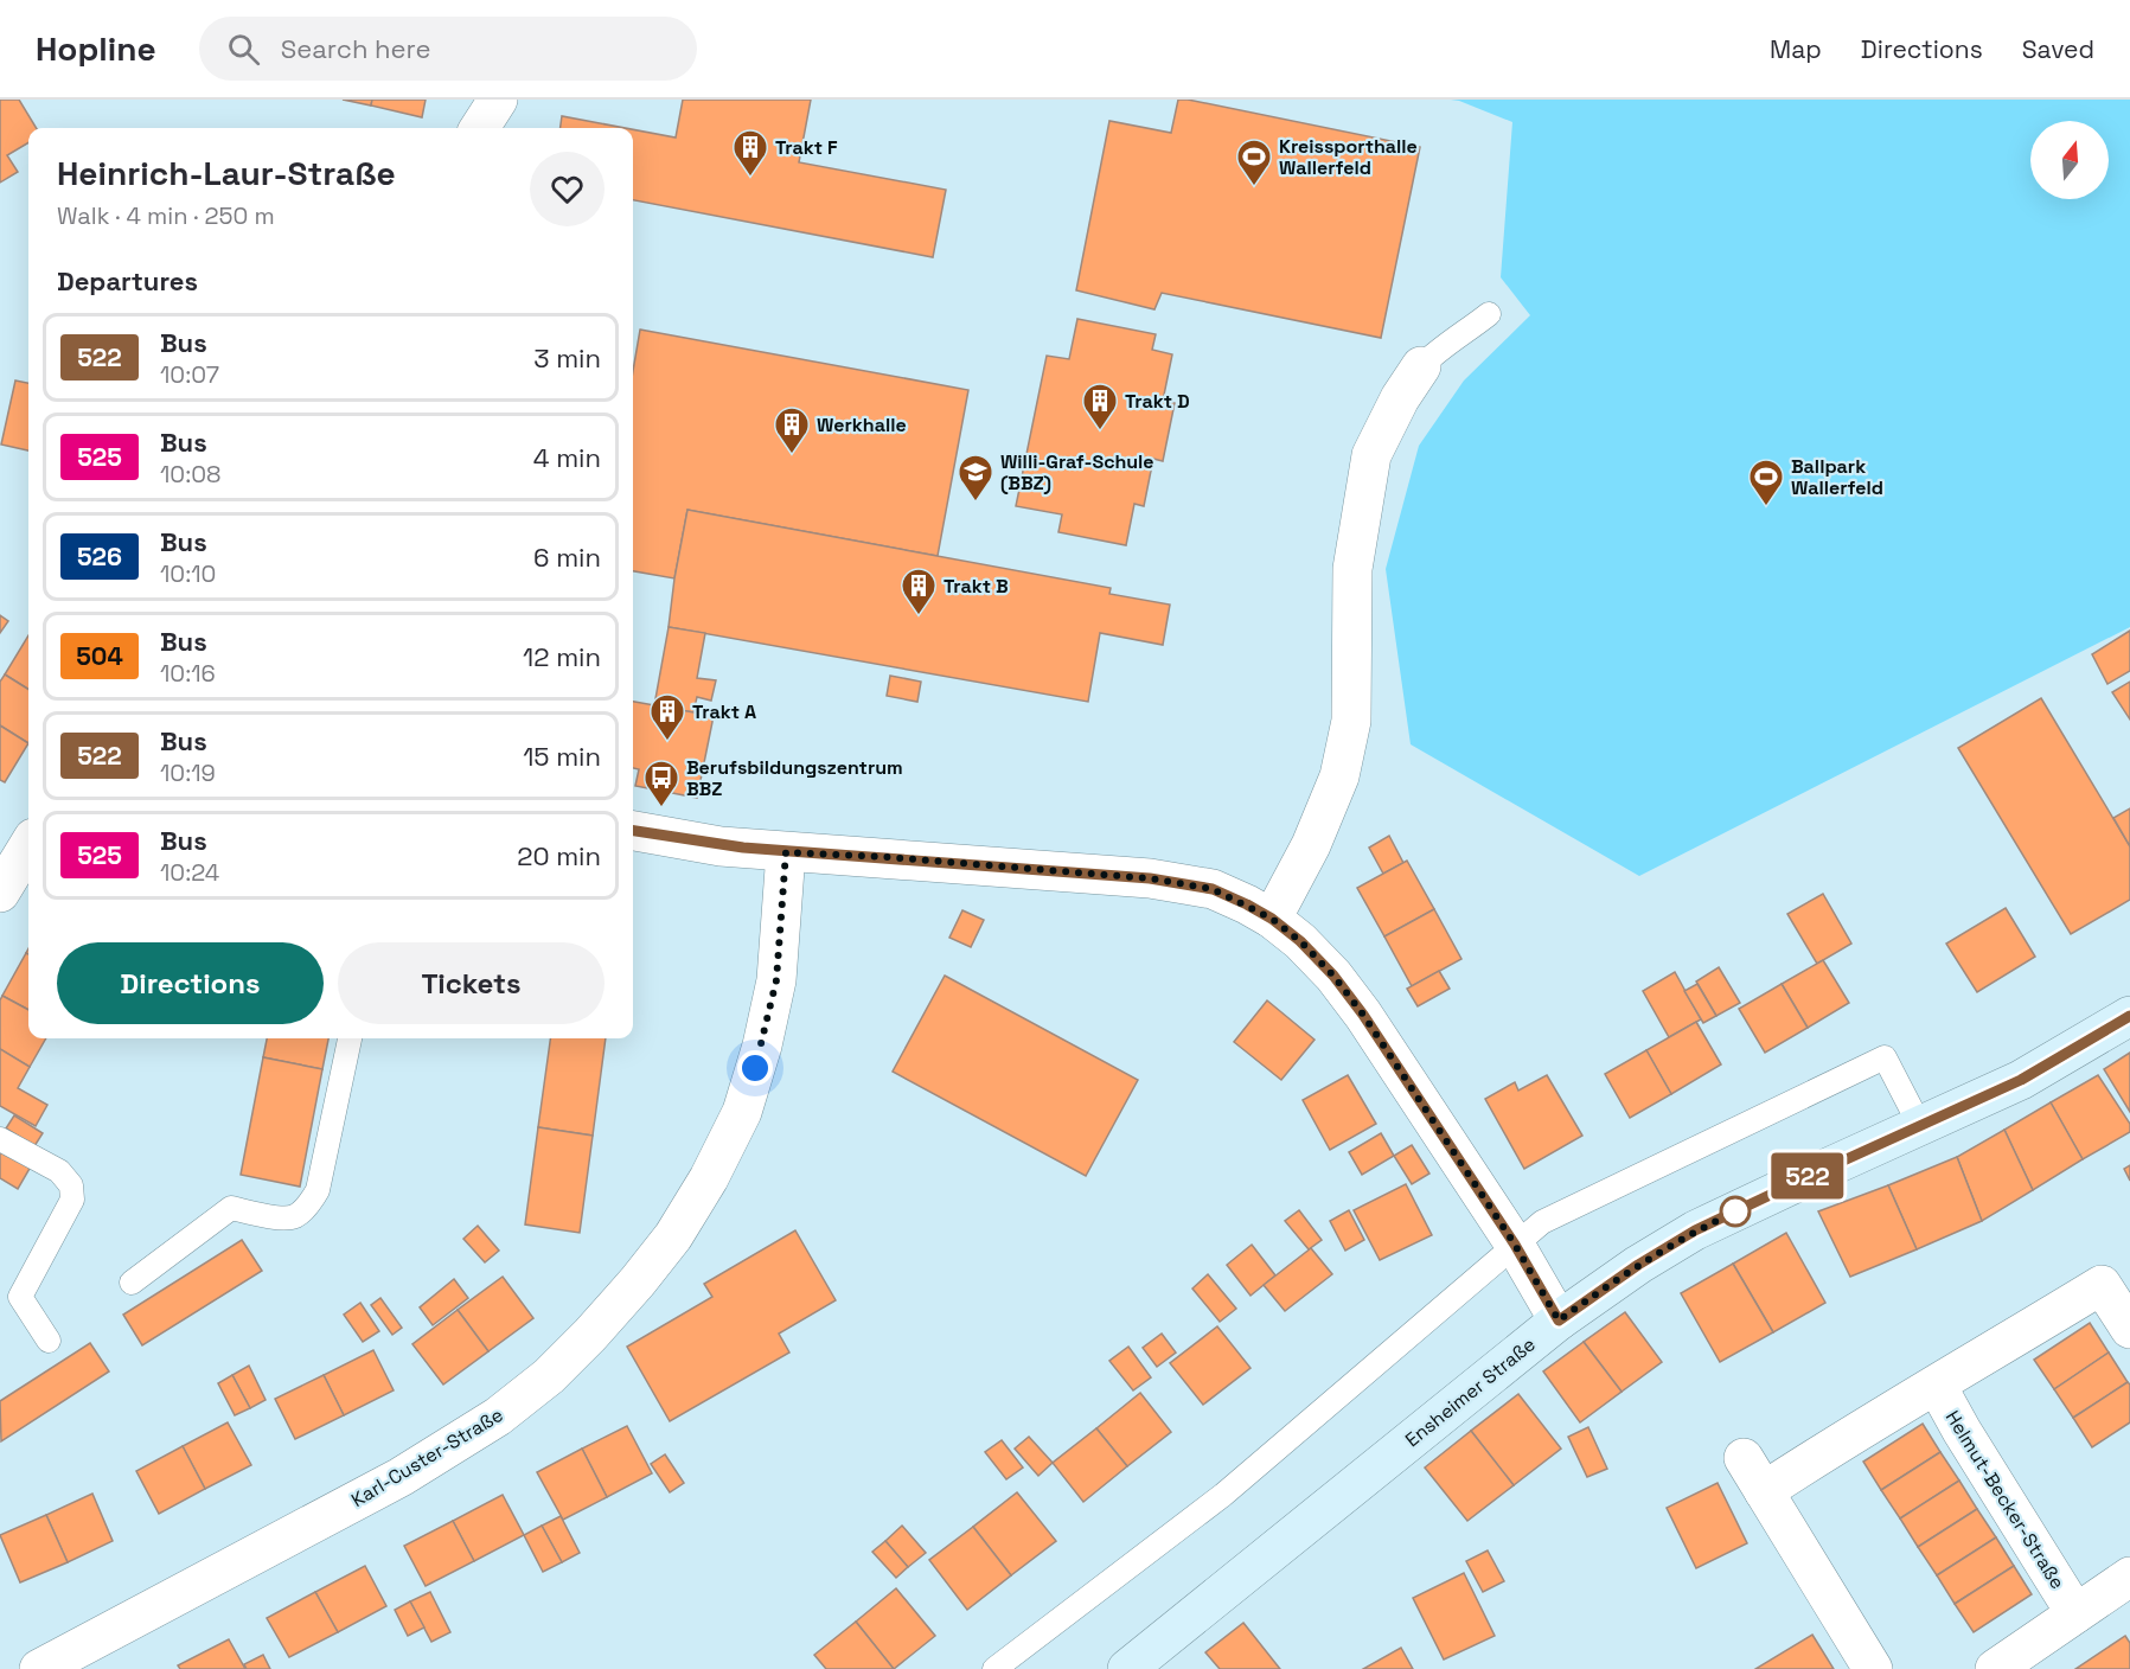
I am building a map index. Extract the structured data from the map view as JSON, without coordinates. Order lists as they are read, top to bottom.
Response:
{
  "streets": {
    "main road": ["Ensheimer Straße"],
    "street": ["Karl-Custer-Straße", "Helmut-Becker-Straße"]
  },
  "places": {
    "building": [
      "Trakt F",
      "Trakt D",
      "Werkhalle",
      "Trakt B",
      "Trakt A"
    ],
    "sports": ["Kreissporthalle Wallerfeld", "Ballpark Wallerfeld"],
    "school or university": ["Willi-Graf-Schule (BBZ)"],
    "bus stop": ["Berufsbildungszentrum BBZ"]
  },
  "lines": ["bus line 522"],
  "north": "top",
  "page": {
    "header": "Hopline",
    "search": "Search here",
    "nav": ["Map", "Directions", "Saved"],
    "on_map": "522",
    "heading": [
      ["Heinrich-Laur-Straße", "Walk · 4 min · 250 m"],
      "Departures"
    ],
    "list": [
      {
        "mark": "522",
        "name": "Bus",
        "note": "10:07",
        "value": "3 min"
      },
      {
        "mark": "525",
        "name": "Bus",
        "note": "10:08",
        "value": "4 min"
      },
      {
        "mark": "526",
        "name": "Bus",
        "note": "10:10",
        "value": "6 min"
      },
      {
        "mark": "504",
        "name": "Bus",
        "note": "10:16",
        "value": "12 min"
      },
      {
        "mark": "522",
        "name": "Bus",
        "note": "10:19",
        "value": "15 min"
      },
      {
        "mark": "525",
        "name": "Bus",
        "note": "10:24",
        "value": "20 min"
      }
    ],
    "buttons": ["Directions", "Tickets"]
  }
}
